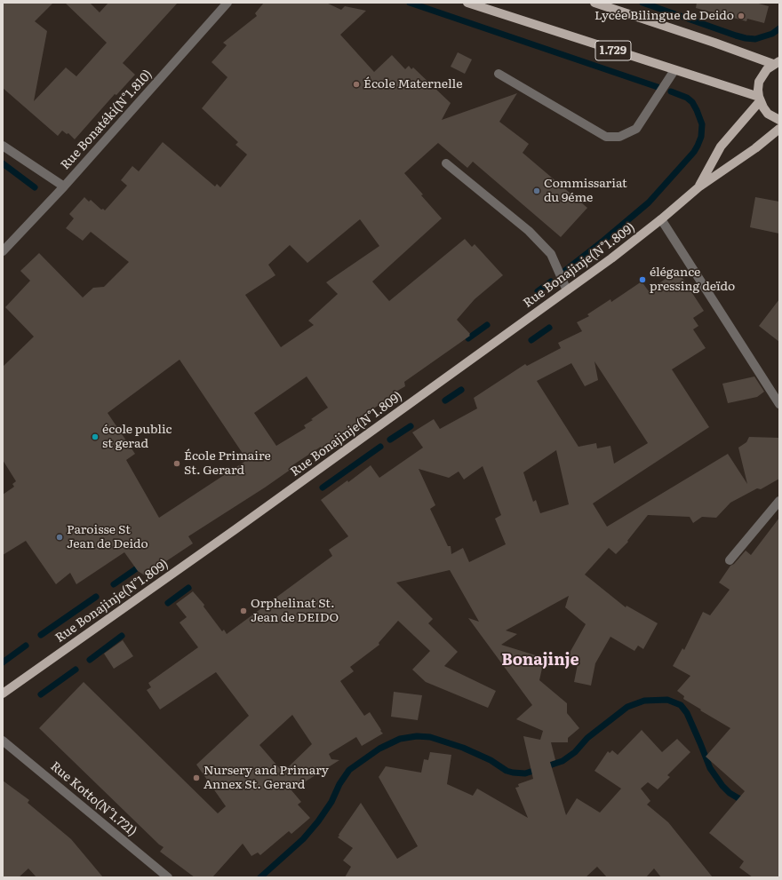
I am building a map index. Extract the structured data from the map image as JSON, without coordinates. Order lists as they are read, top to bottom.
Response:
{
  "streets": {
    "main road": ["1.729", "Rue Bonajinje(N°1.809)"],
    "street": ["Rue Bonatéki(N°1.810)", "Rue Kotto(N°1.721)"]
  },
  "crossings": [
    ["1.729", "Rue Bonajinje(N°1.809)"]
  ],
  "districts": ["Bonajinje"],
  "places": [
    "Lycée Bilingue de Deido",
    "École Maternelle",
    "Commissariat du 9éme",
    "élégance pressing deïdo",
    "école public st gerad",
    "École Primaire St. Gerard",
    "Paroisse St Jean de Deido",
    "Orphelinat St. Jean de DEIDO",
    "Nursery and Primary Annex St. Gerard"
  ]
}
